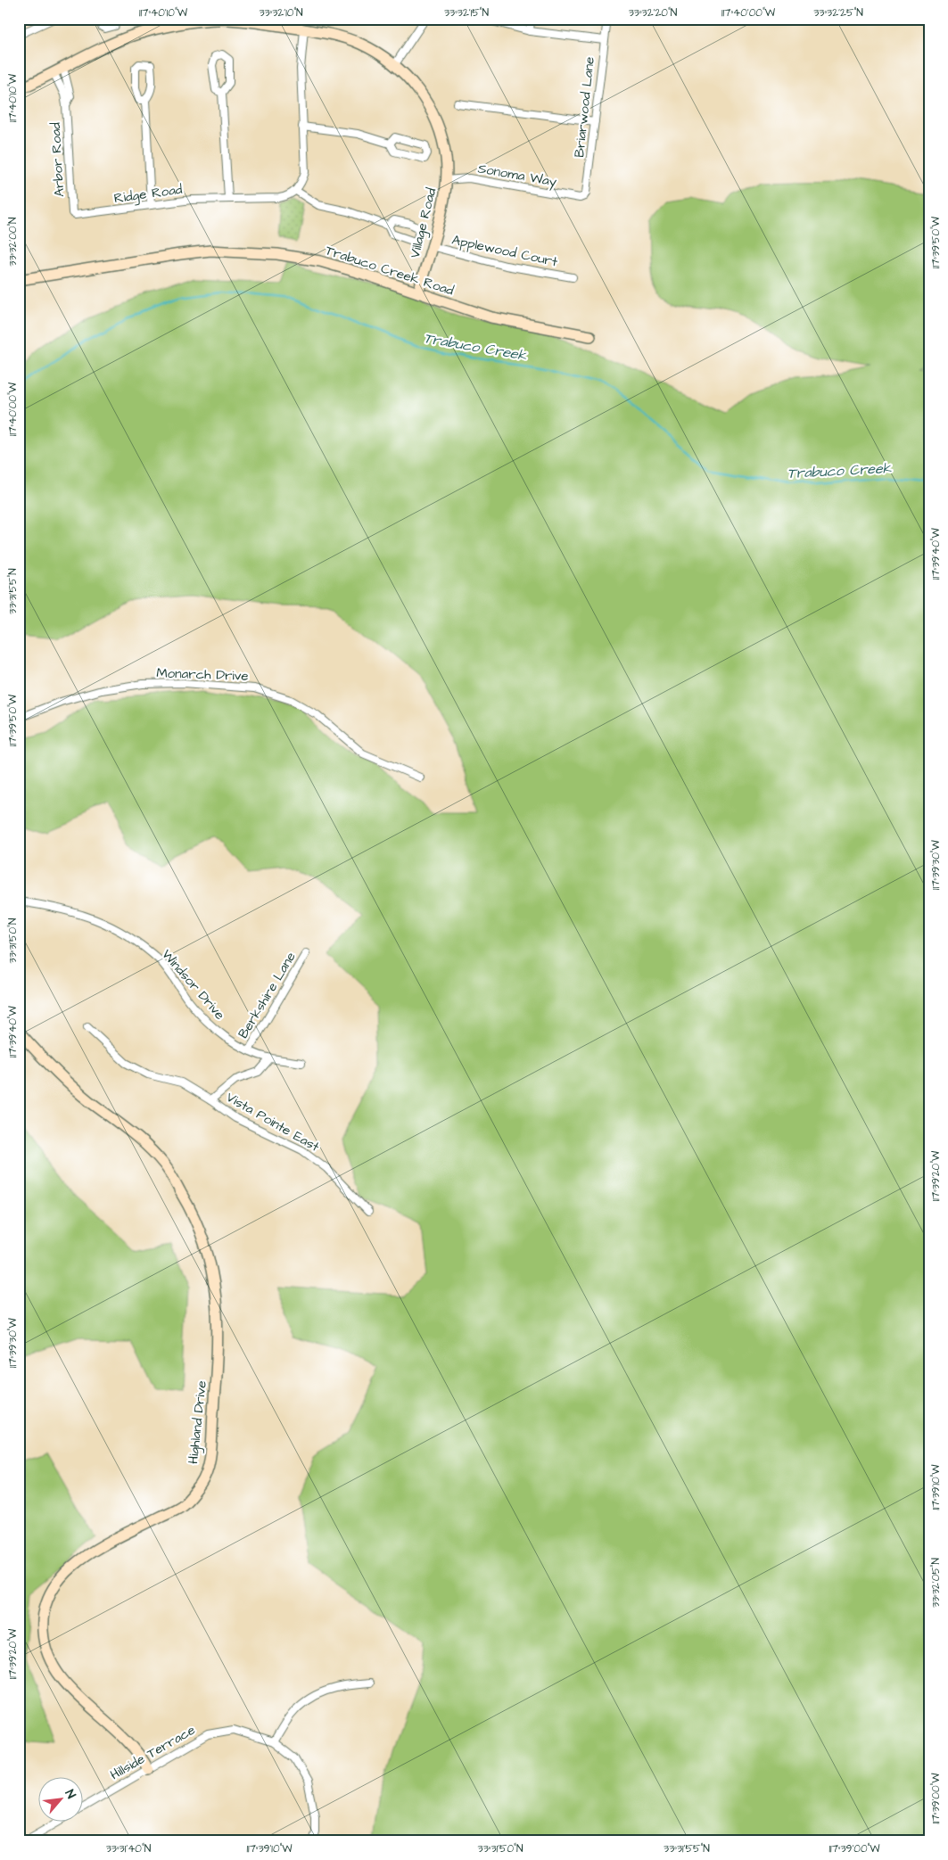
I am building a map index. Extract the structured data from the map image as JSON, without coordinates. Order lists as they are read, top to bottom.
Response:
{
  "streets": {
    "street": [
      "Briarwood Lane",
      "Arbor Road",
      "Sonoma Way",
      "Ridge Road",
      "Village Road",
      "Applewood Court",
      "Trabuco Creek Road",
      "Monarch Drive",
      "Windsor Drive",
      "Berkshire Lane",
      "Vista Pointe East",
      "Highland Drive",
      "Hillside Terrace"
    ]
  },
  "crossings": [
    ["Briarwood Lane", "Sonoma Way"],
    ["Arbor Road", "Ridge Road"],
    ["Arbor Road", "Village Road"],
    ["Sonoma Way", "Village Road"],
    ["Village Road", "Applewood Court"],
    ["Village Road", "Trabuco Creek Road"],
    ["Windsor Drive", "Berkshire Lane"],
    ["Highland Drive", "Hillside Terrace"]
  ],
  "water": ["Trabuco Creek"],
  "north": "top right",
  "coordinates": [
    "117°40'10\"W",
    "33°32'10\"N",
    "33°32'15\"N",
    "33°32'20\"N",
    "117°40'00\"W",
    "33°32'25\"N",
    "33°32'00\"N",
    "117°39'50\"W",
    "117°39'40\"W",
    "33°31'55\"N",
    "117°39'30\"W",
    "33°31'50\"N",
    "117°39'20\"W",
    "117°39'10\"W",
    "33°32'05\"N",
    "117°39'00\"W",
    "33°31'40\"N"
  ]
}
